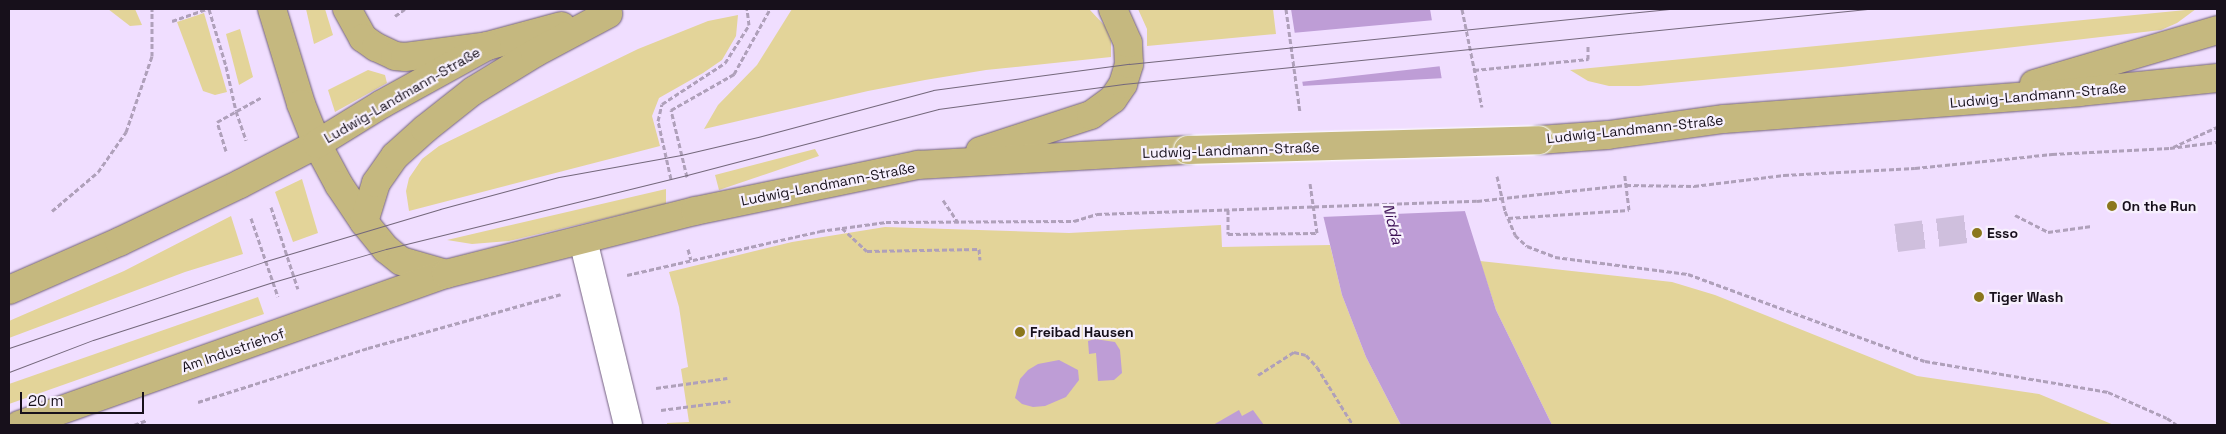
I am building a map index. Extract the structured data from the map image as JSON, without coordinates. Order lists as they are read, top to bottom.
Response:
{
  "streets": {
    "main road": ["Ludwig-Landmann-Straße", "Am Industriehof"]
  },
  "crossings": [
    ["Ludwig-Landmann-Straße", "Am Industriehof"]
  ],
  "water": ["Nidda"],
  "places": [
    "On the Run",
    "Esso",
    "Tiger Wash",
    "Freibad Hausen"
  ],
  "scale_bar": "20 m"
}
